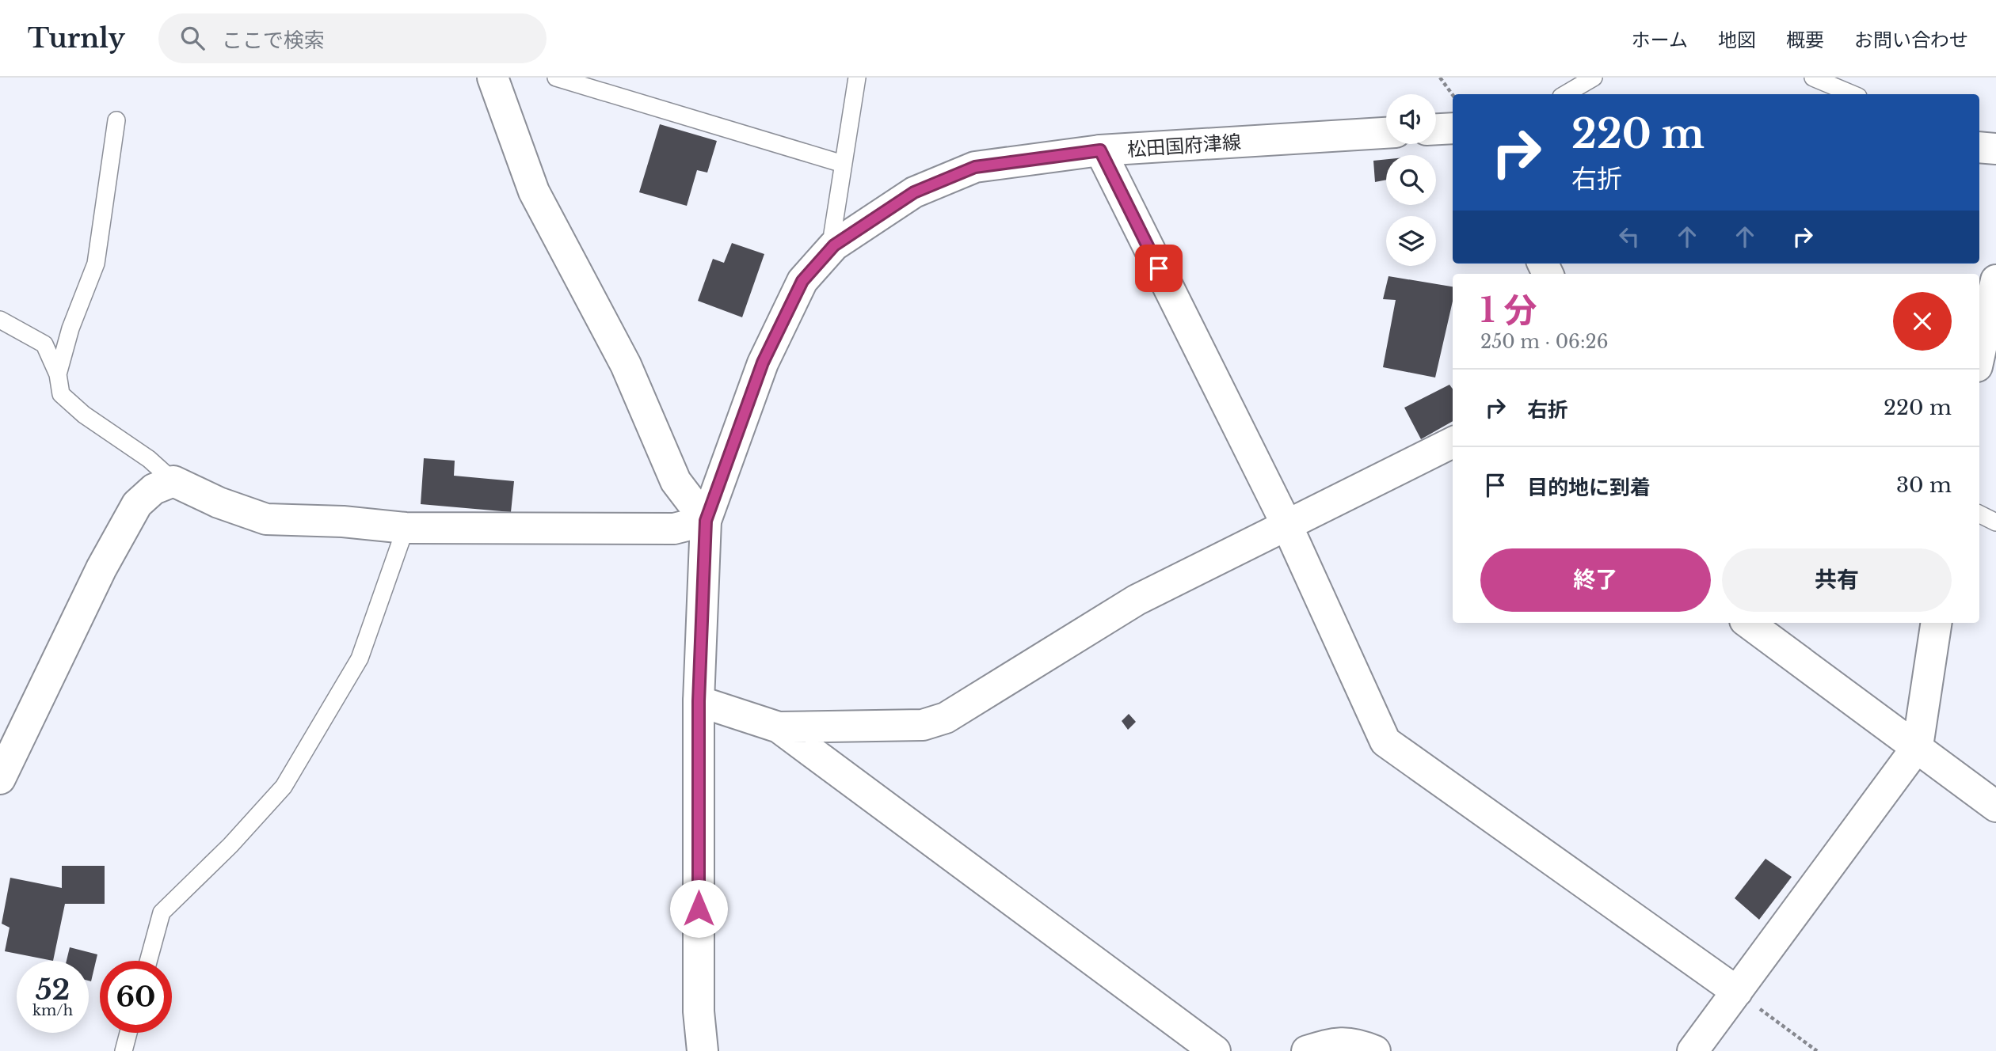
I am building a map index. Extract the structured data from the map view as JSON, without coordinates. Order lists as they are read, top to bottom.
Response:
{
  "streets": {
    "street": ["松田国府津線"]
  },
  "page": {
    "header": "Turnly",
    "search": "ここで検索",
    "nav": [
      "ホーム",
      "地図",
      "概要",
      "お問い合わせ"
    ],
    "turn": ["220 m", "右折"],
    "heading": ["1 分", "250 m · 06:26"],
    "list": [
      {
        "name": "右折",
        "value": "220 m"
      },
      {
        "name": "目的地に到着",
        "value": "30 m"
      }
    ],
    "buttons": ["終了", "共有"],
    "speed": "52 km/h",
    "limit": "60"
  }
}
